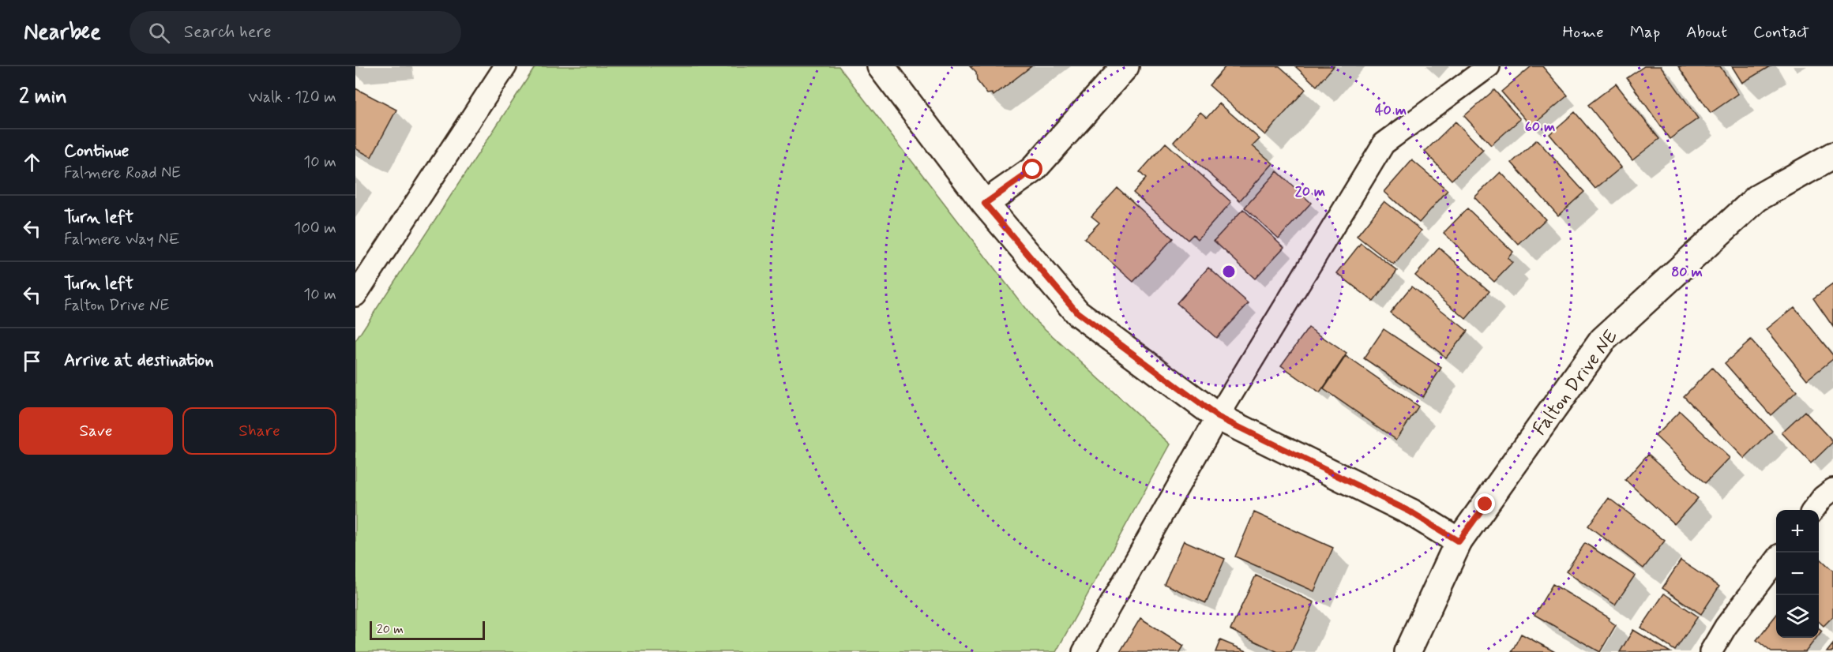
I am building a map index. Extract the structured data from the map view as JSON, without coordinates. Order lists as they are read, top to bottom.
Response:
{
  "streets": {
    "street": ["Falton Drive NE"]
  },
  "scale_bar": "20 m",
  "page": {
    "header": "Nearbee",
    "search": "Search here",
    "nav": [
      "Home",
      "Map",
      "About",
      "Contact"
    ],
    "heading": ["2 min", "Walk · 120 m"],
    "list": [
      ["Continue", "Falmere Road NE", "10 m"],
      ["Turn left", "Falmere Way NE", "100 m"],
      ["Turn left", "Falton Drive NE", "10 m"],
      "Arrive at destination"
    ],
    "buttons": ["Save", "Share"],
    "map_buttons": ["+", "−"],
    "scale": "20 m"
  },
  "rings": [
    "40 m",
    "60 m",
    "20 m",
    "80 m"
  ]
}
